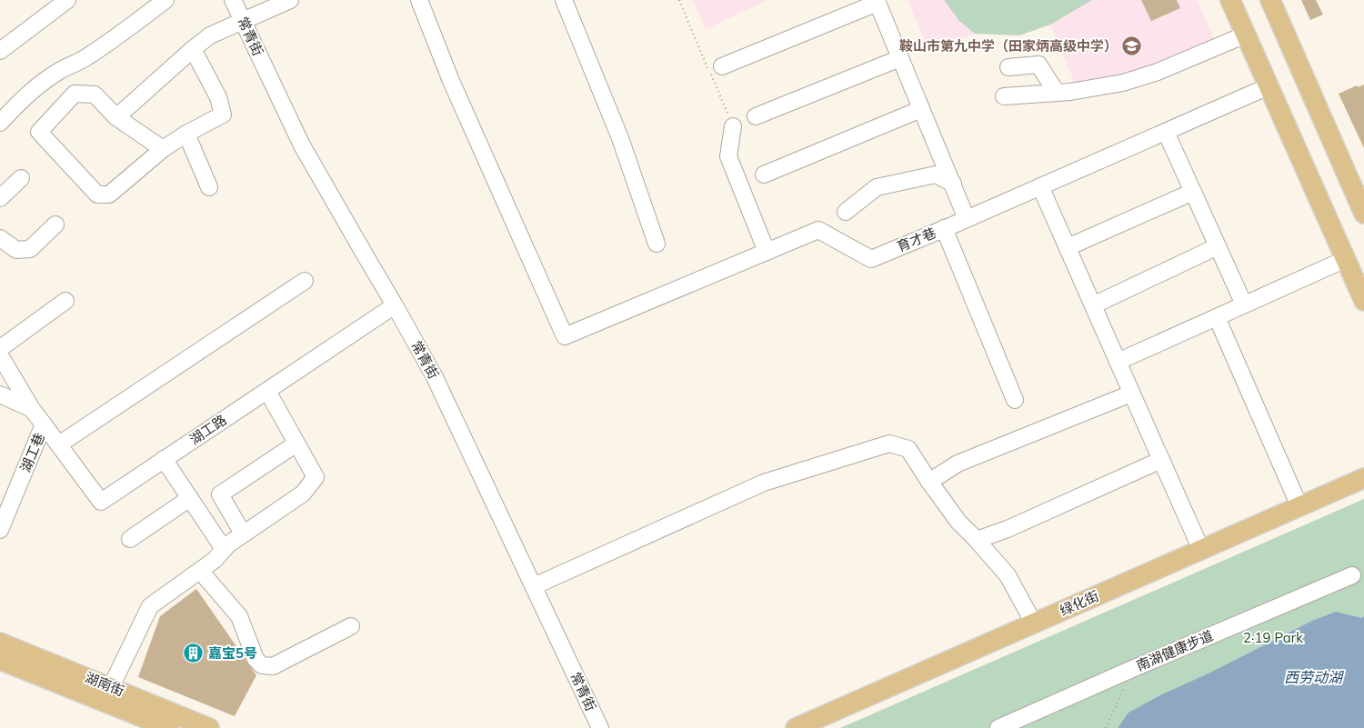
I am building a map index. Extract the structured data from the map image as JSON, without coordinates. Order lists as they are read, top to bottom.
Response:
{
  "streets": {
    "main road": ["绿化街", "湖南街"],
    "street": [
      "常青街",
      "育才巷",
      "湖工路",
      "湖工巷",
      "南湖健康步道"
    ]
  },
  "crossings": [
    ["常青街", "湖工路"],
    ["湖工路", "湖工巷"]
  ],
  "water": ["西劳动湖"],
  "parks": ["2·19 Park"],
  "places": {
    "school or university": ["鞍山市第九中学（田家炳高级中学）"],
    "building": ["嘉宝5号"]
  }
}
